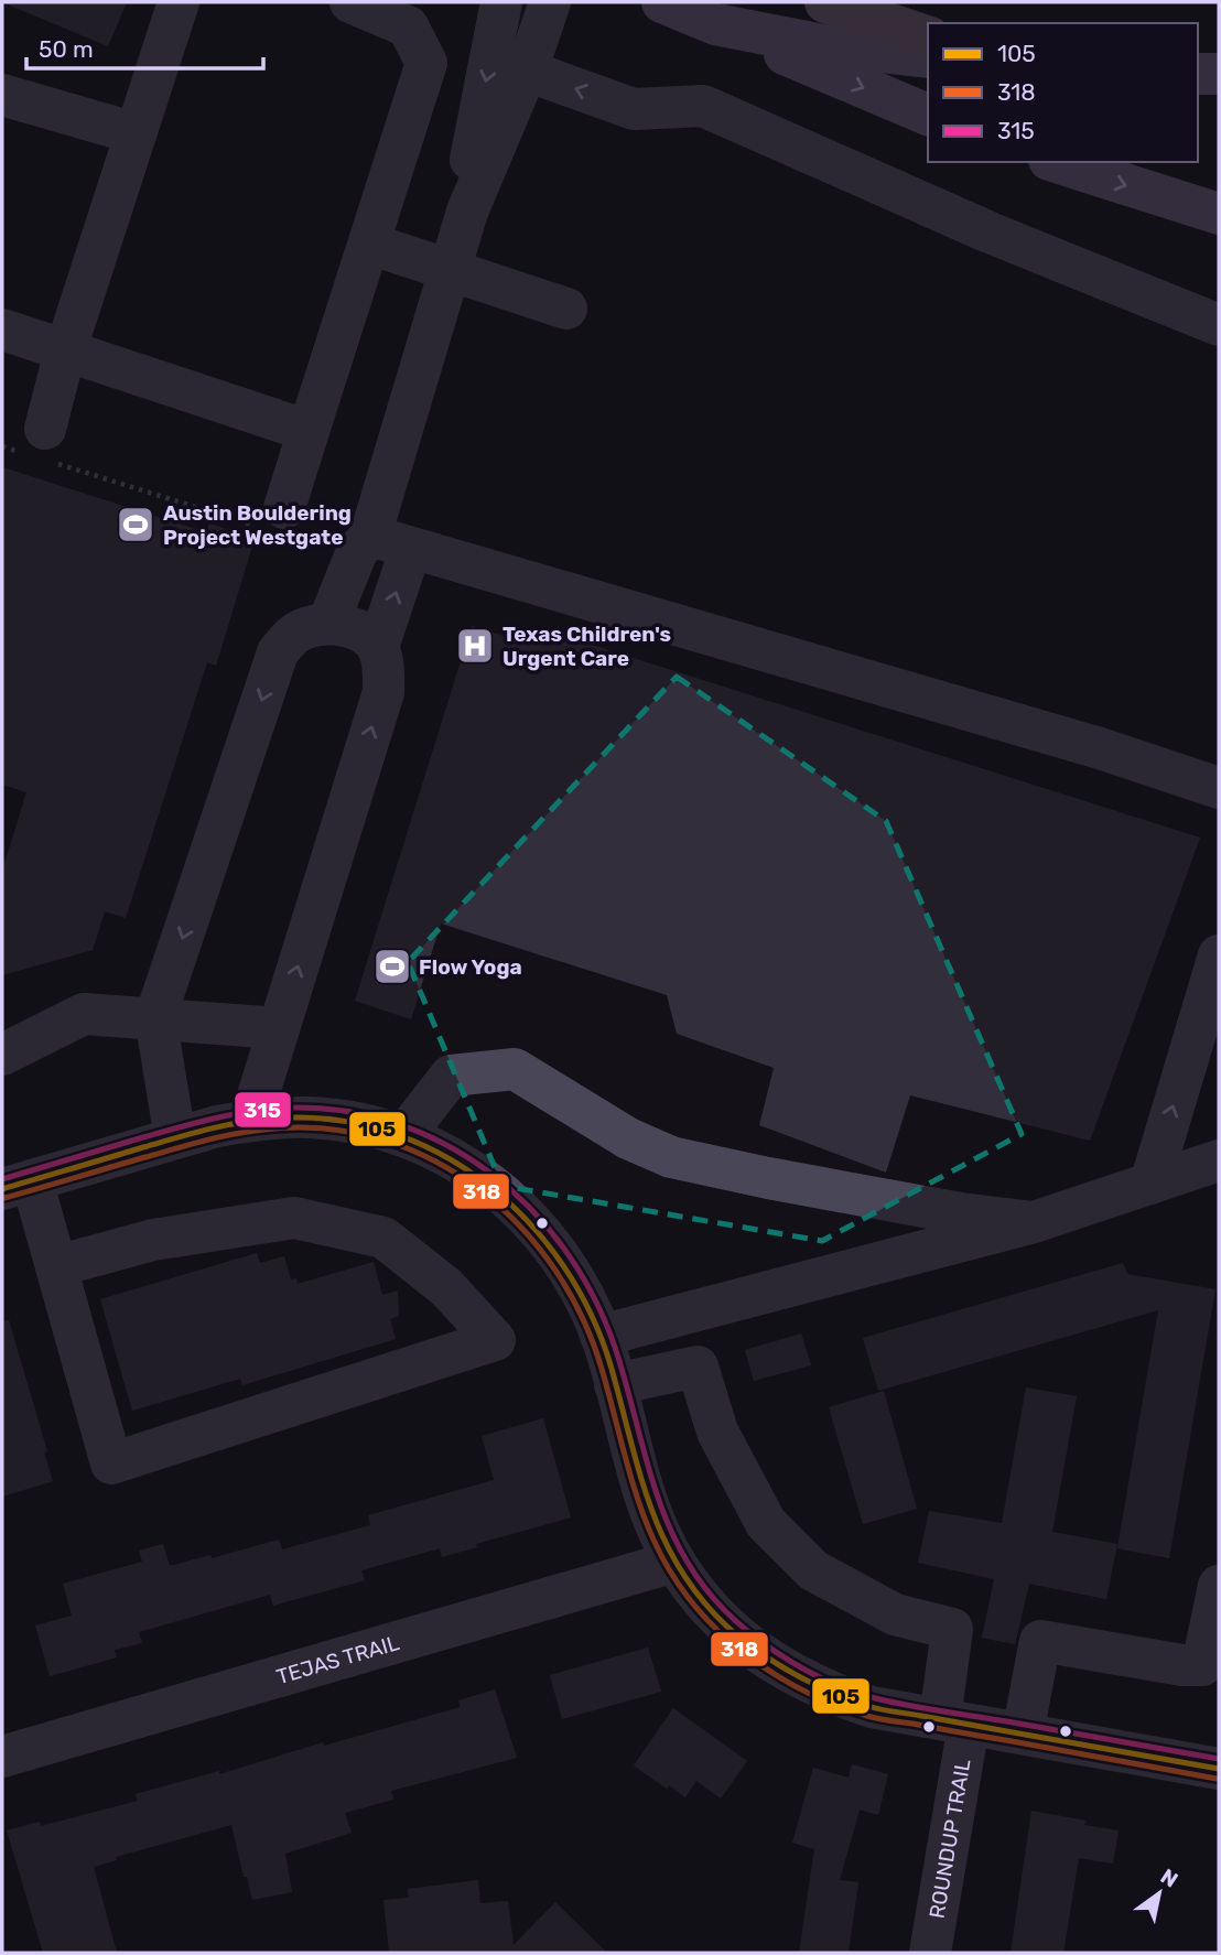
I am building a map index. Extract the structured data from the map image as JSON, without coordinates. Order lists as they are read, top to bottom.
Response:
{
  "streets": {
    "street": ["TEJAS TRAIL", "ROUNDUP TRAIL"]
  },
  "places": {
    "sports": ["Austin Bouldering Project Westgate", "Flow Yoga"],
    "hospital": ["Texas Children's Urgent Care"]
  },
  "lines": ["transit line 315", "transit line 105", "transit line 318"],
  "legend": ["105", "318", "315"],
  "scale_bar": "50 m",
  "north": "top right"
}
